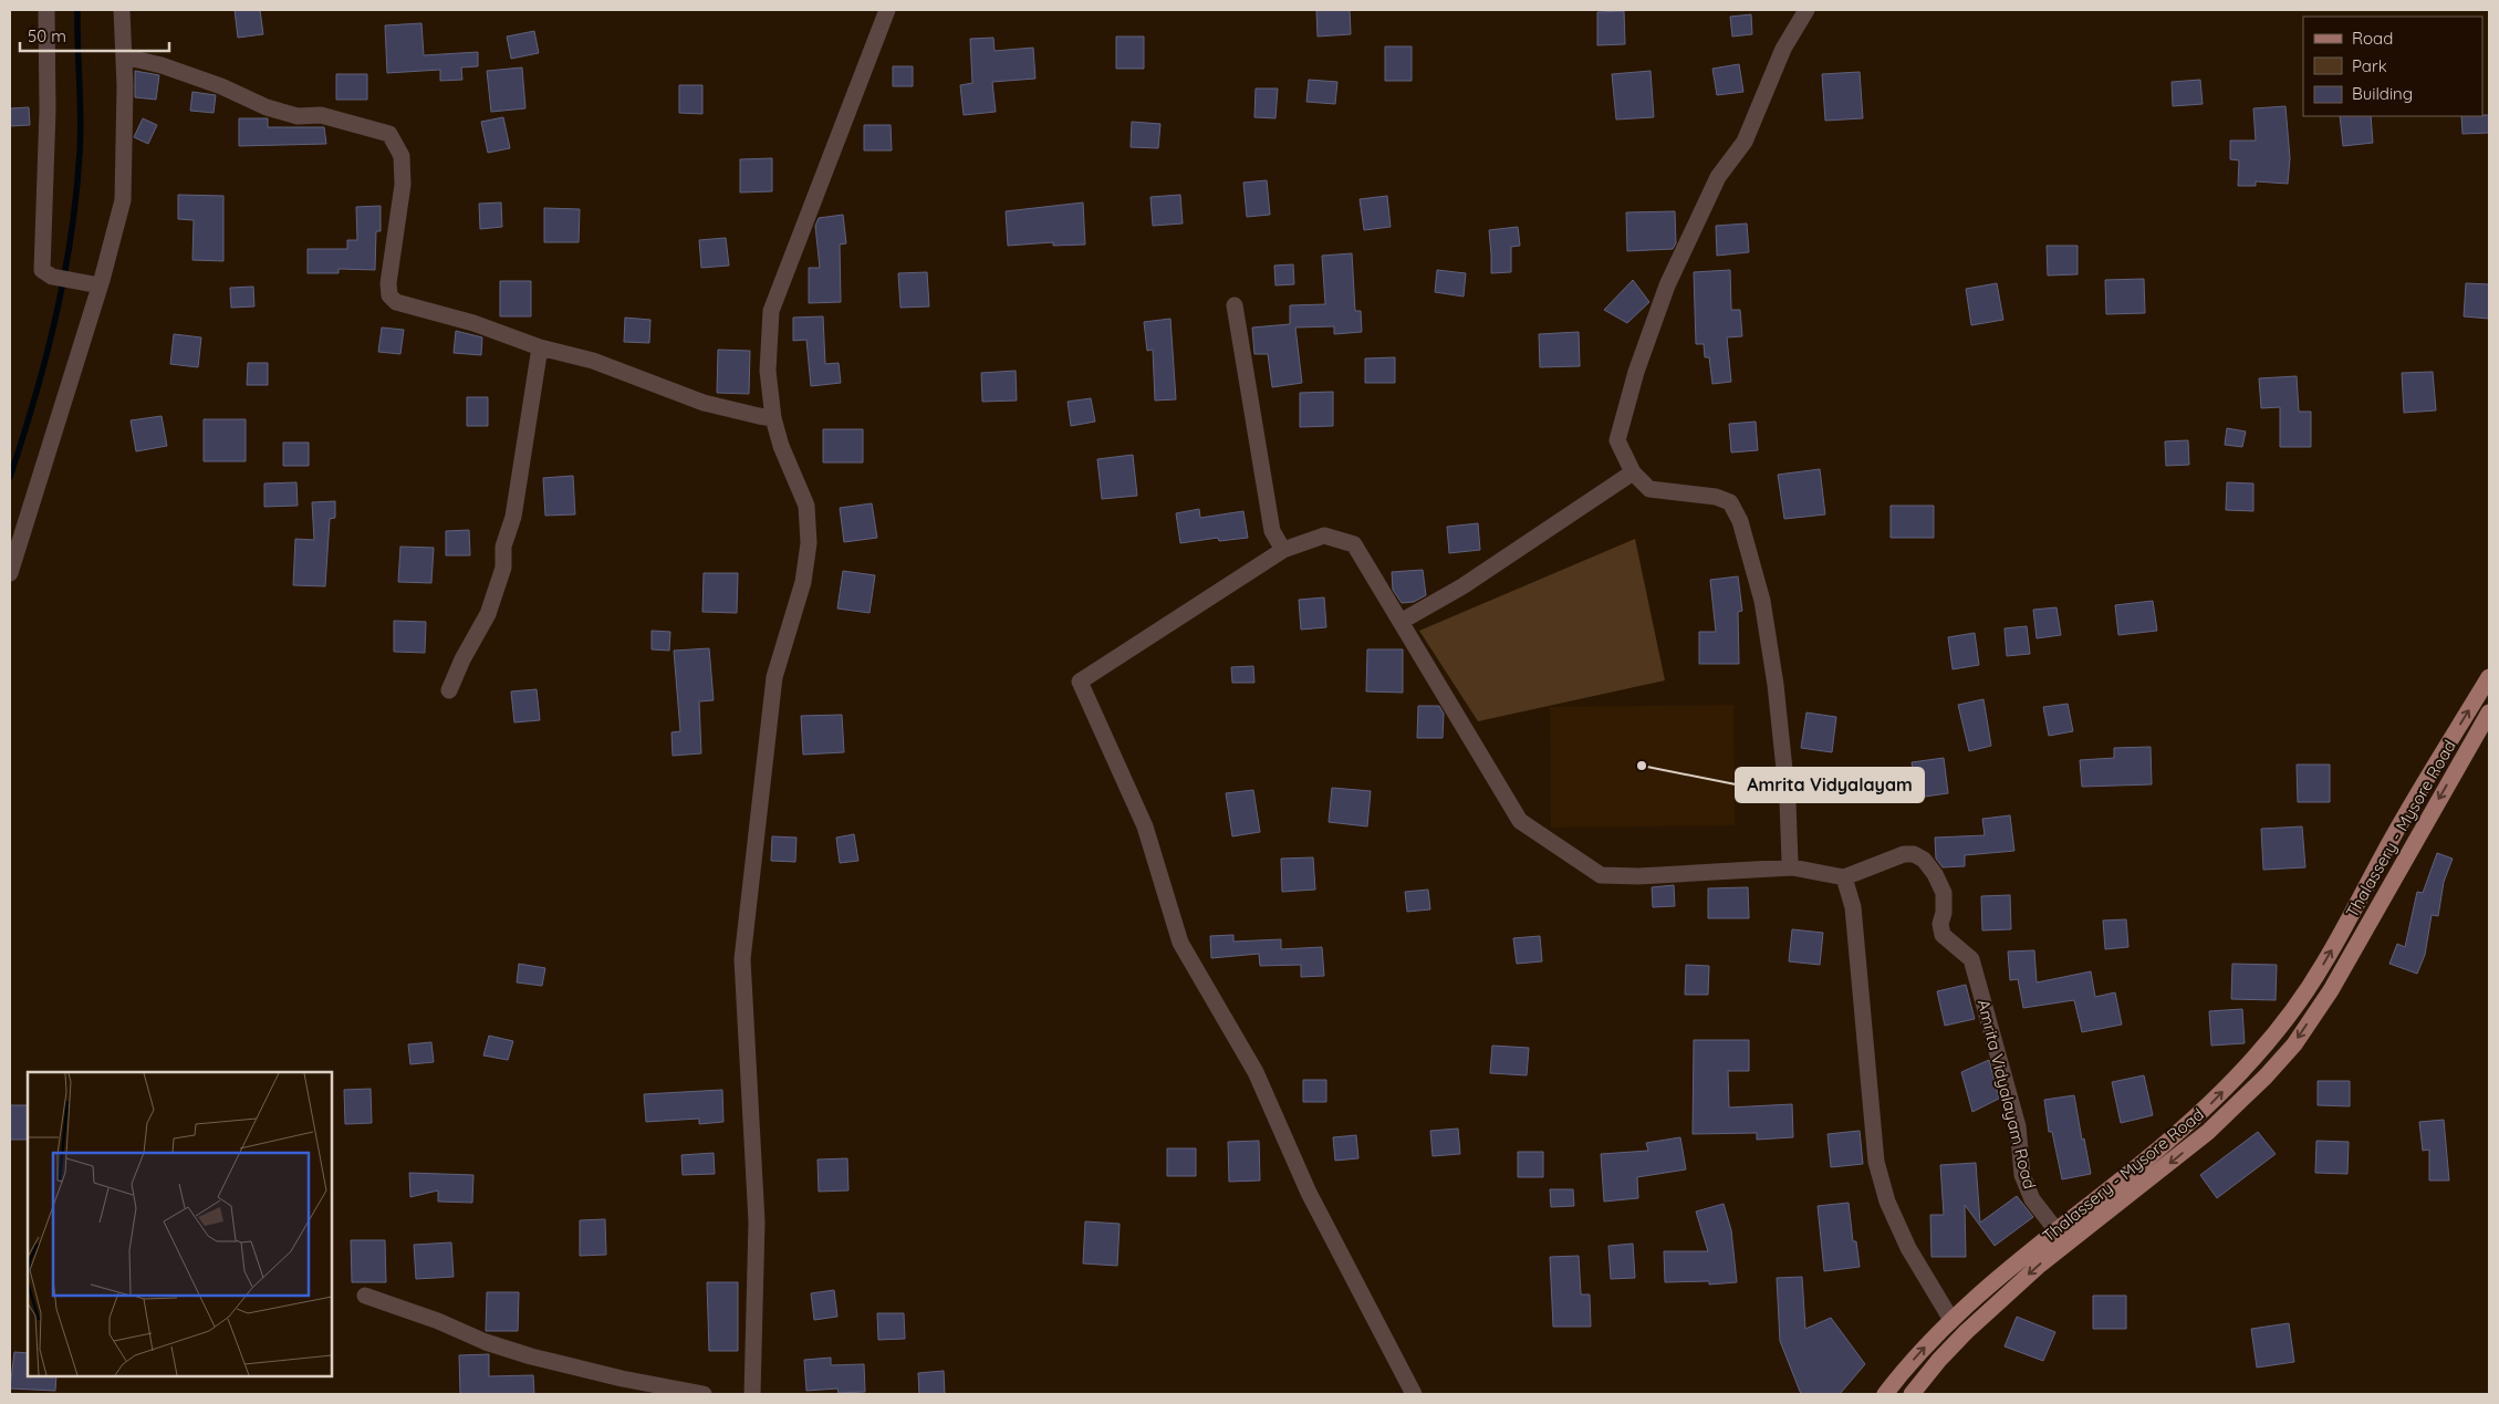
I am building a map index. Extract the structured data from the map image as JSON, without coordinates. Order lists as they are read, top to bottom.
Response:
{
  "streets": {
    "main road": ["Thalassery - Mysore Road"],
    "street": ["Amrita Vidyalayam Road"]
  },
  "crossings": [
    ["Thalassery - Mysore Road", "Amrita Vidyalayam Road"]
  ],
  "places": ["Amrita Vidyalayam"],
  "legend": ["Road", "Park", "Building"],
  "scale_bar": "50 m"
}
